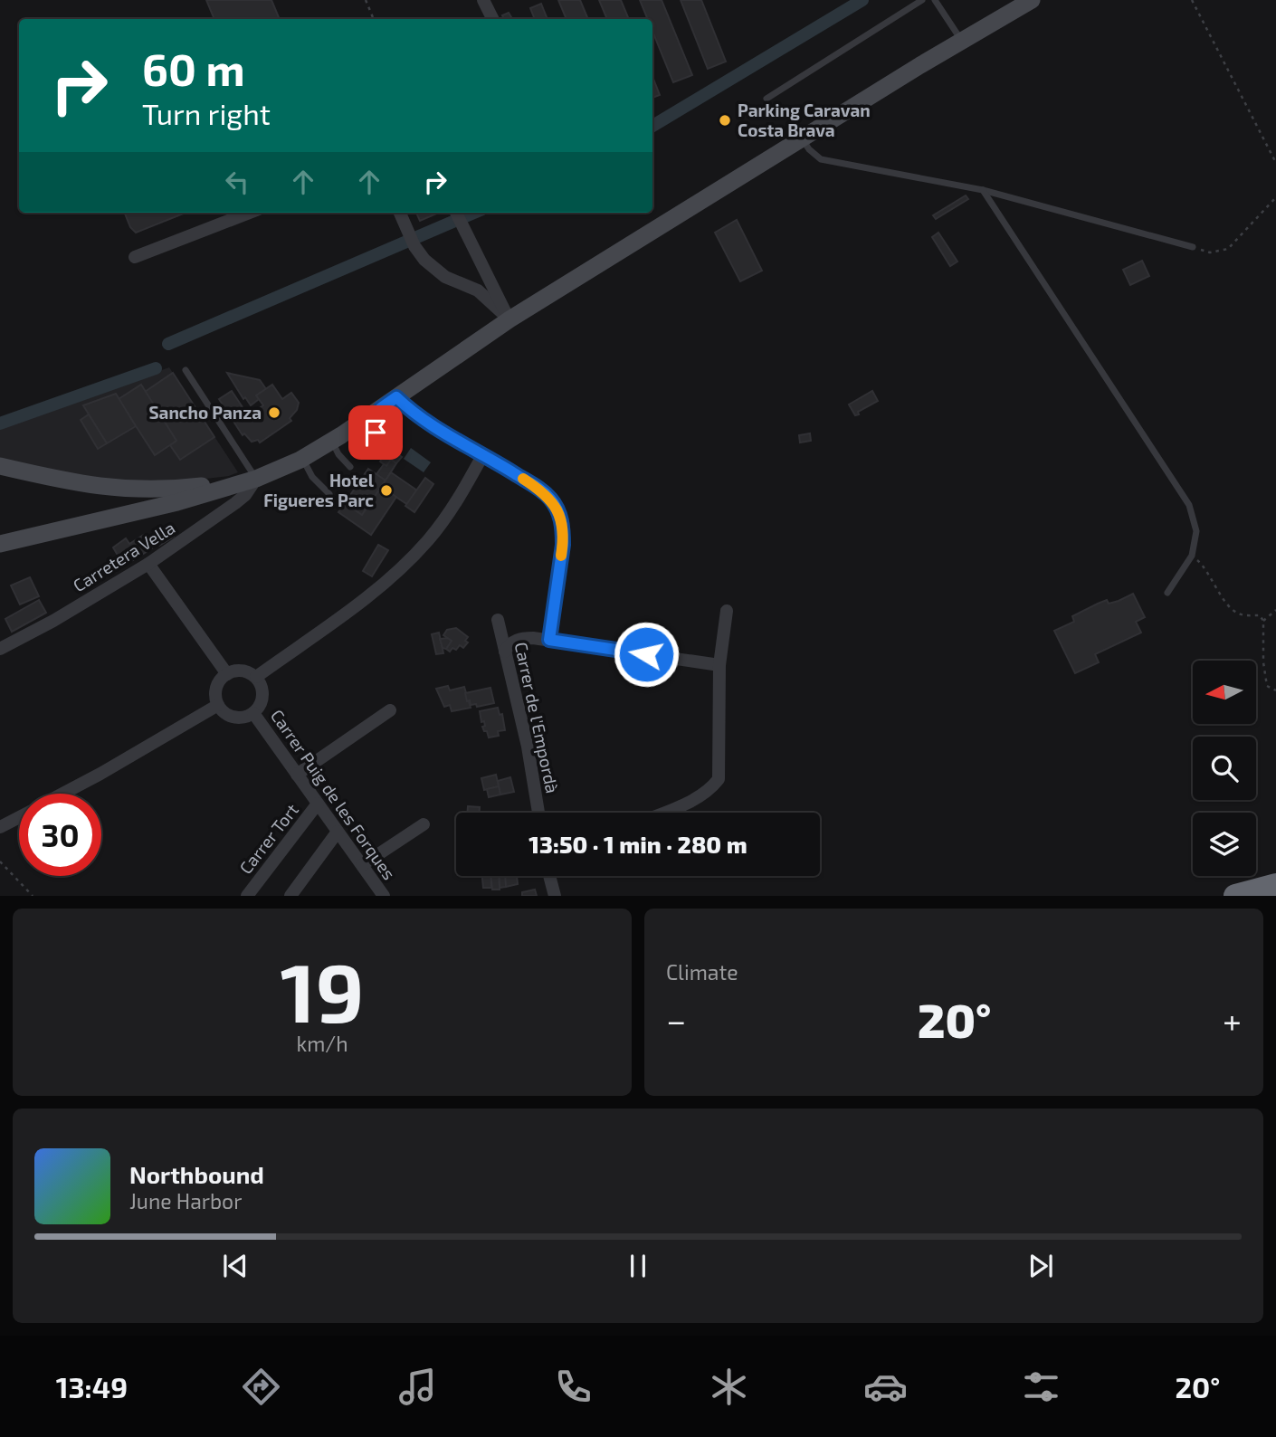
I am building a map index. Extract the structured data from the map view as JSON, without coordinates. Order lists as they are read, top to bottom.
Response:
{
  "streets": {
    "street": [
      "Carretera Vella",
      "Carrer de l'Empordà",
      "Carrer Puig de les Forques",
      "Carrer Tort"
    ]
  },
  "crossings": [
    ["Carrer Puig de les Forques", "Carrer Tort"]
  ],
  "places": ["Parking Caravan Costa Brava", "Sancho Panza", "Hotel Figueres Parc"],
  "north": "left",
  "page": {
    "turn": ["60 m", "Turn right"],
    "limit": "30",
    "trip": "13:50 · 1 min · 280 m",
    "tile": [
      ["19", "km/h"],
      "Climate"
    ],
    "heat": ["−", "20°", "+"],
    "song": ["Northbound", "June Harbor"],
    "tabs": ["13:49", "20°"]
  }
}
